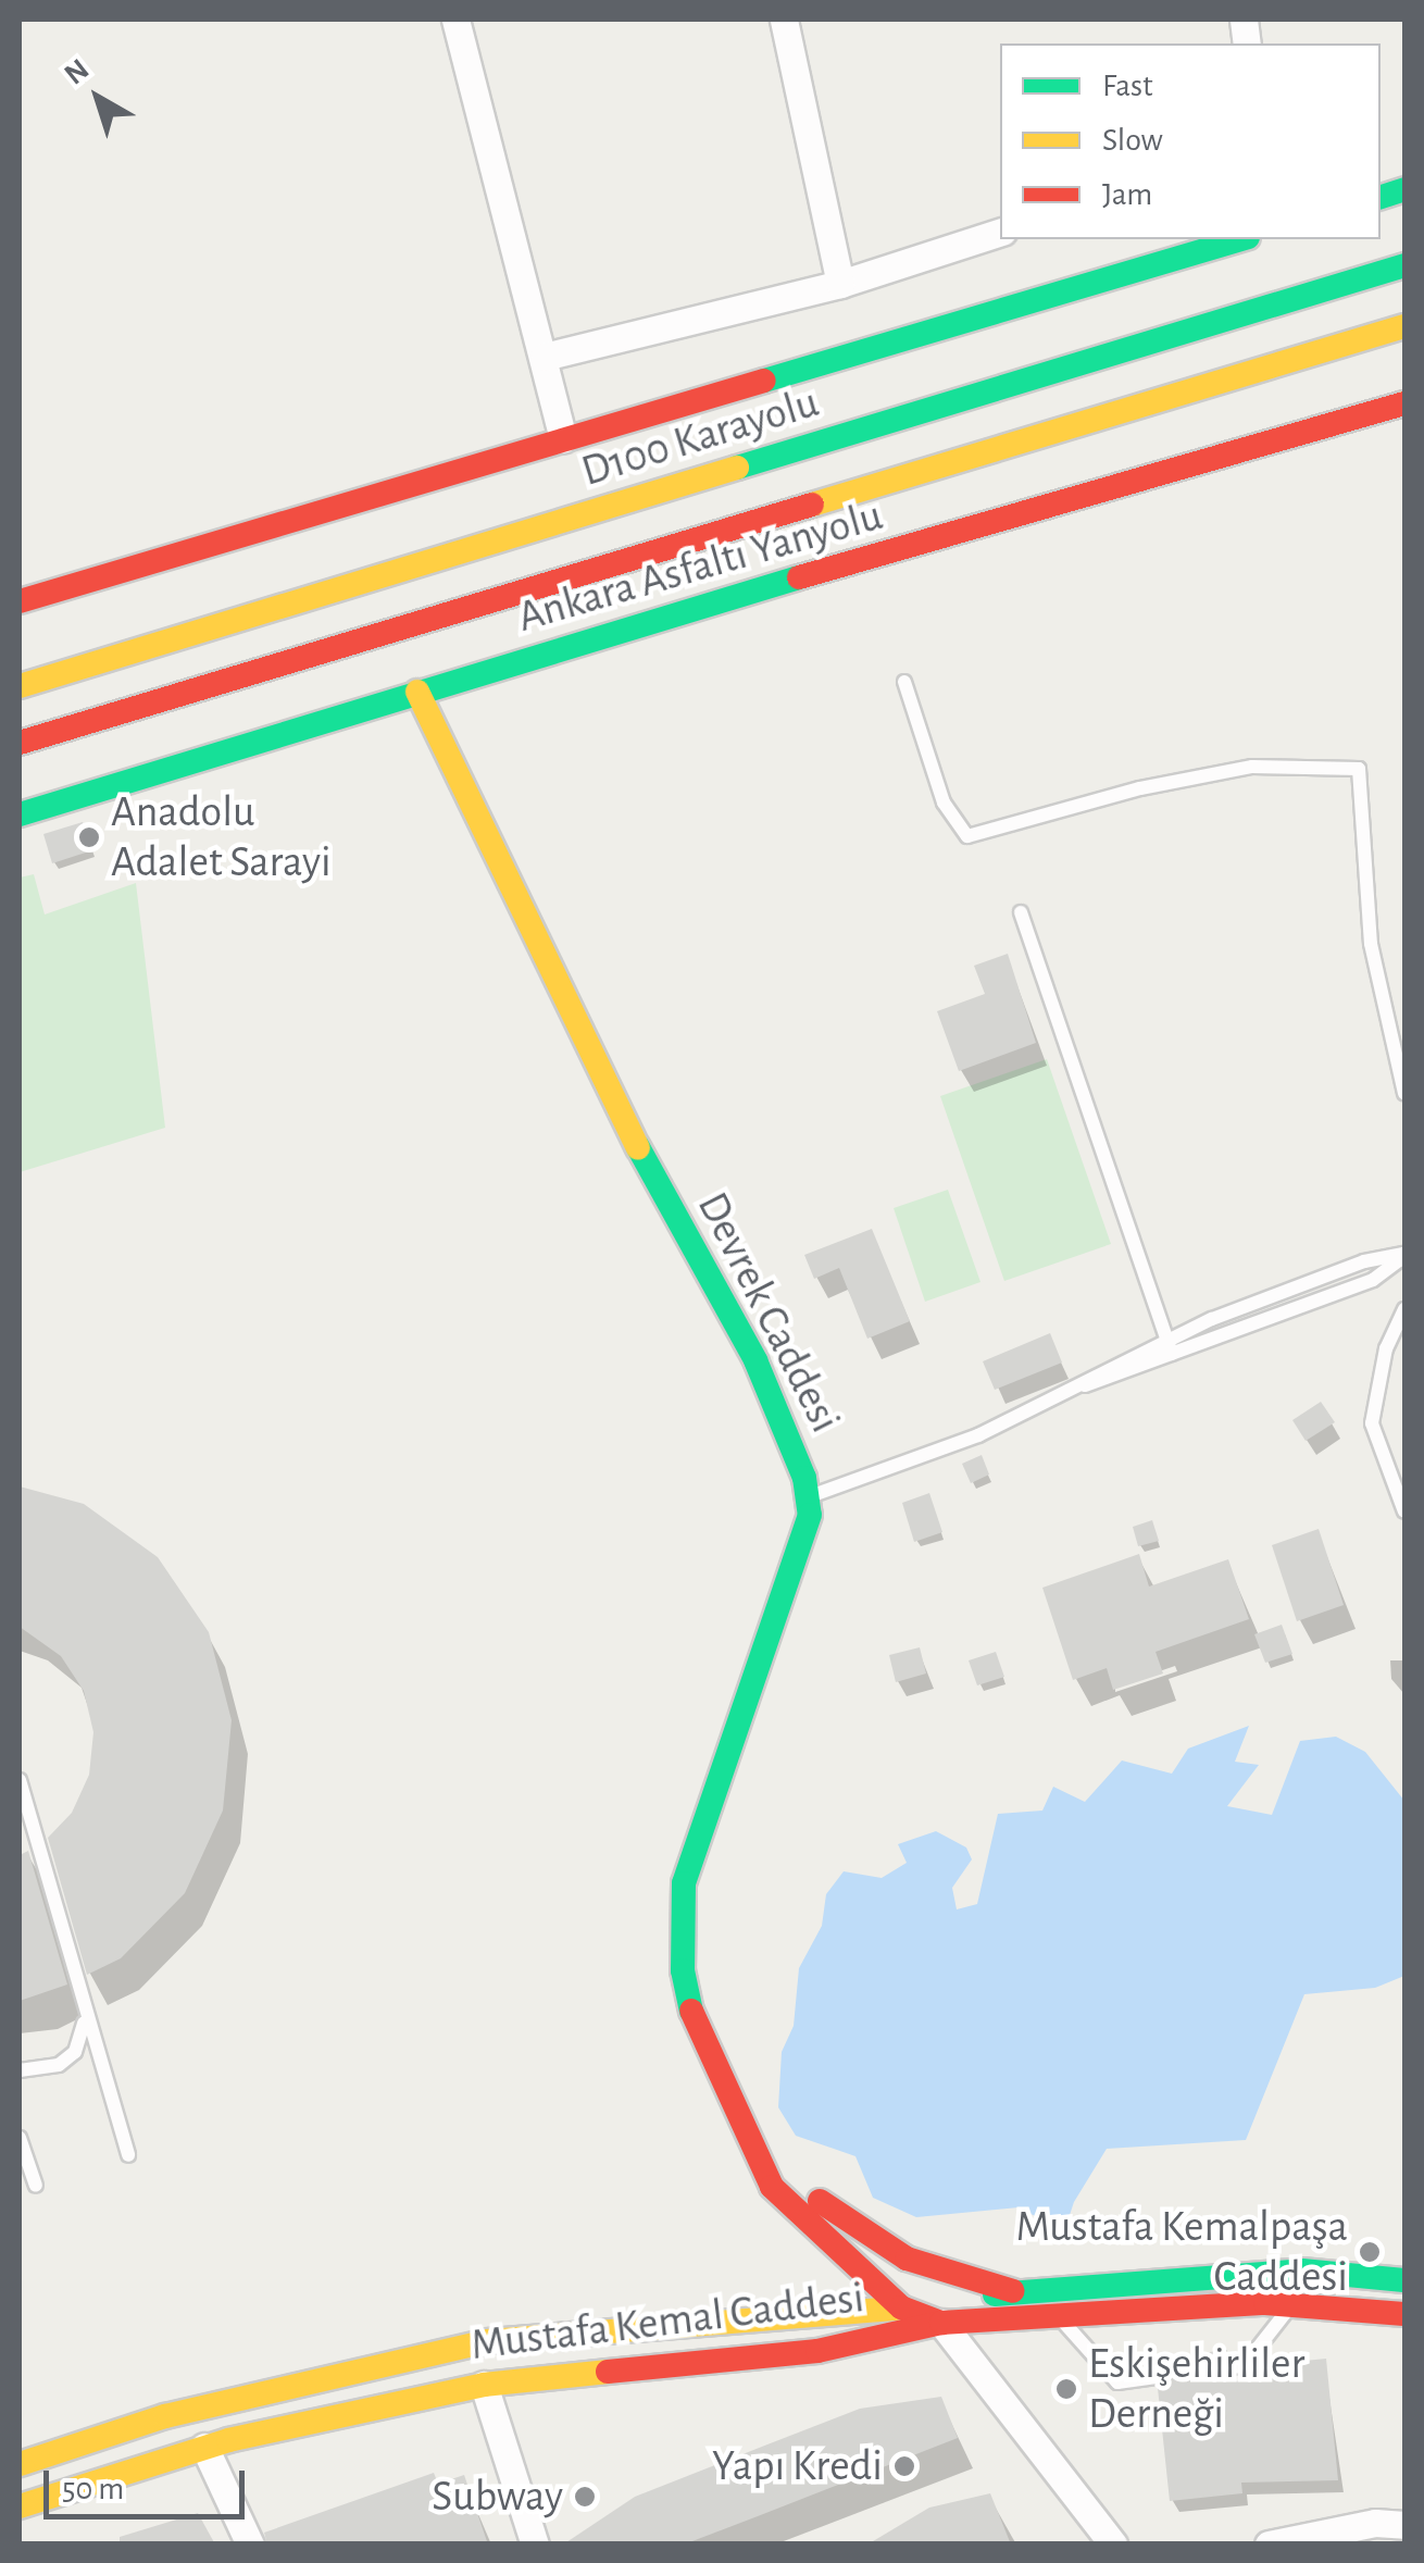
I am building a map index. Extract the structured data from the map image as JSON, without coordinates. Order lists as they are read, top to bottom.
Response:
{
  "streets": {
    "main road": [
      "D100 Karayolu",
      "Ankara Asfaltı Yanyolu",
      "Devrek Caddesi",
      "Mustafa Kemal Caddesi"
    ]
  },
  "crossings": [
    ["Ankara Asfaltı Yanyolu", "Devrek Caddesi"],
    ["Devrek Caddesi", "Mustafa Kemal Caddesi"]
  ],
  "places": [
    "Anadolu Adalet Sarayi",
    "Mustafa Kemalpaşa Caddesi̇",
    "Eskişehirliler Derneği",
    "Yapı Kredi",
    "Subway"
  ],
  "legend": ["Fast", "Slow", "Jam"],
  "scale_bar": "50 m",
  "north": "top left"
}
